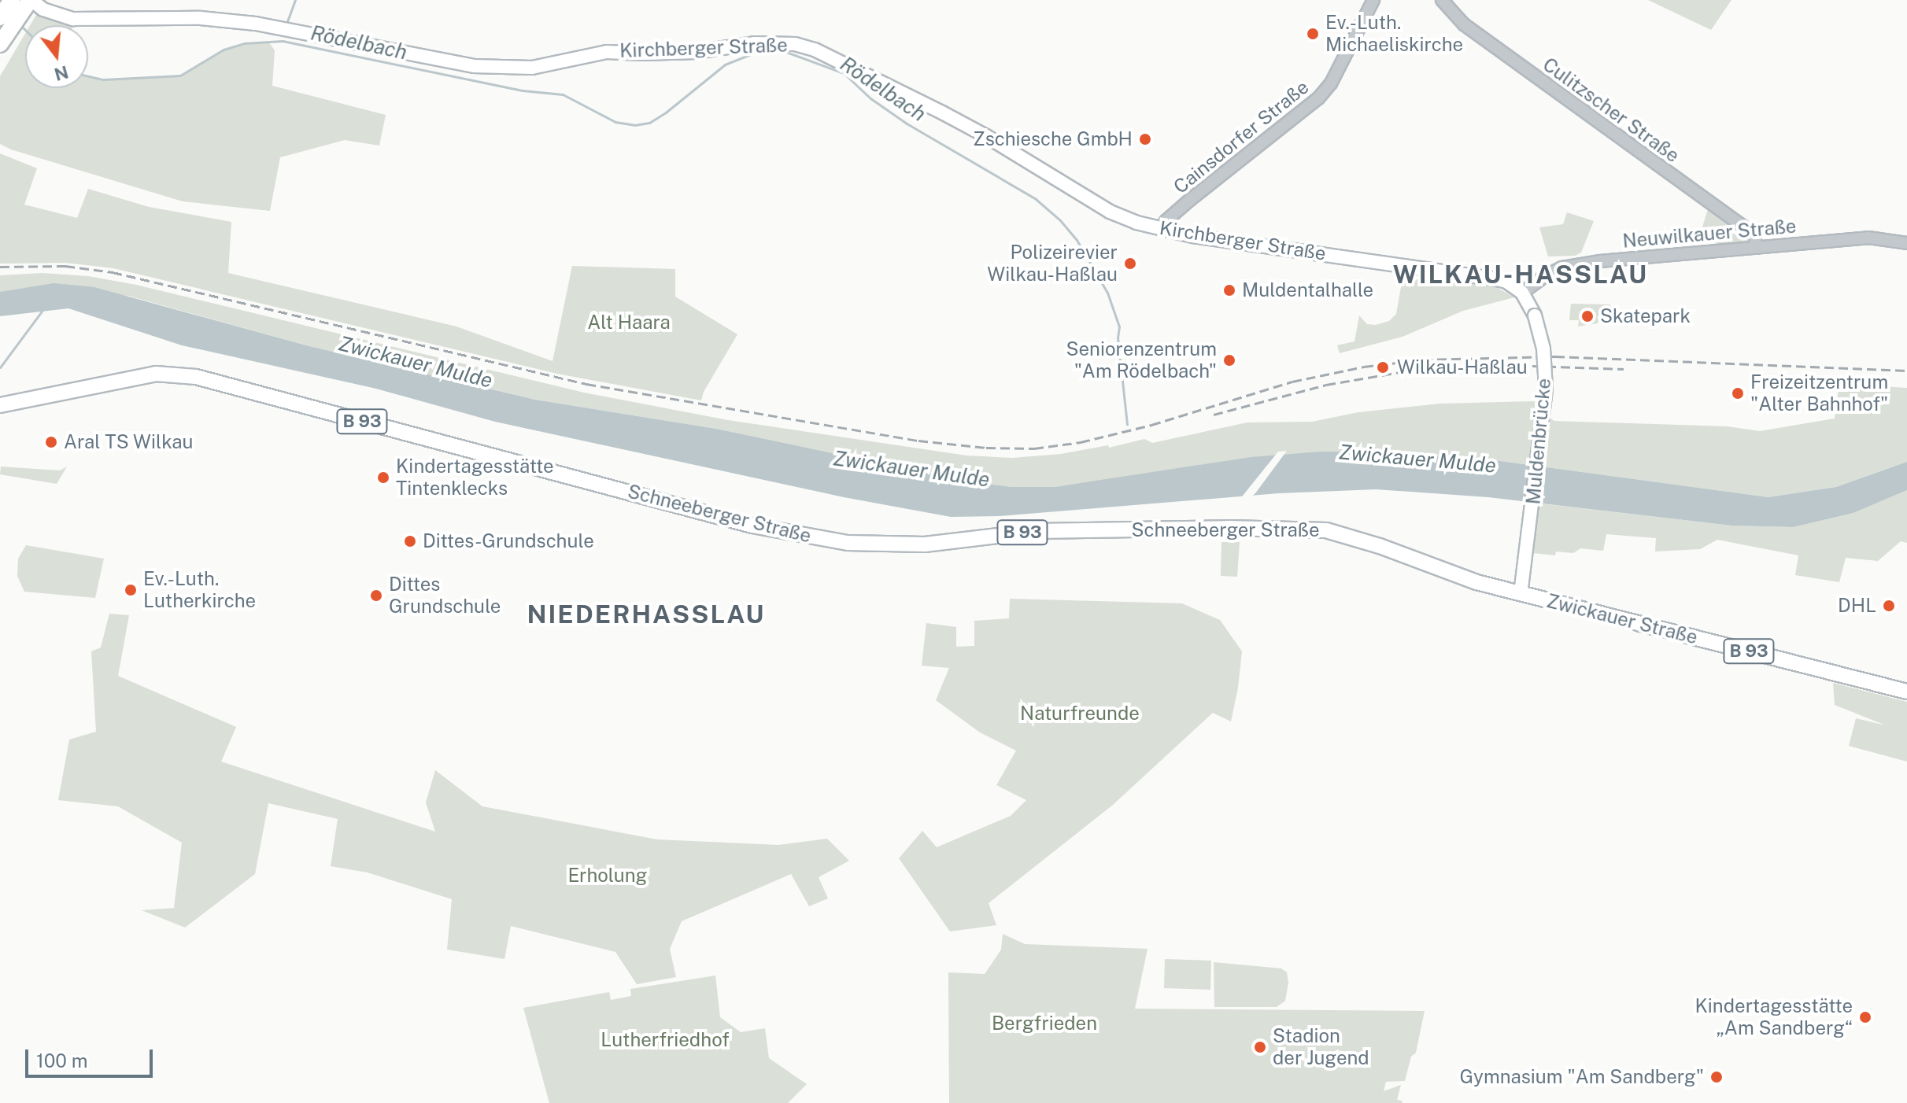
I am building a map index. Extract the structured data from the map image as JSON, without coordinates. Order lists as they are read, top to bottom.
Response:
{
  "streets": {
    "main road": [
      "Kirchberger Straße",
      "B 93",
      "Muldenbrücke",
      "Schneeberger Straße",
      "Zwickauer Straße"
    ],
    "street": ["Culitzscher Straße", "Cainsdorfer Straße", "Neuwilkauer Straße"]
  },
  "crossings": [
    ["Kirchberger Straße", "Cainsdorfer Straße"],
    ["Kirchberger Straße", "Neuwilkauer Straße"],
    ["Kirchberger Straße", "Muldenbrücke"],
    ["Culitzscher Straße", "Neuwilkauer Straße"],
    ["Neuwilkauer Straße", "Muldenbrücke"],
    ["Muldenbrücke", "Schneeberger Straße"],
    ["Muldenbrücke", "Zwickauer Straße"],
    ["Schneeberger Straße", "Zwickauer Straße"]
  ],
  "districts": ["WILKAU-HASSLAU", "NIEDERHASSLAU"],
  "water": ["Rödelbach", "Zwickauer Mulde"],
  "parks": [
    "Alt Haara",
    "Naturfreunde",
    "Erholung",
    "Bergfrieden",
    "Lutherfriedhof"
  ],
  "places": [
    "Ev.-Luth. Michaeliskirche",
    "Zschiesche GmbH",
    "Polizeirevier Wilkau-Haßlau",
    "Muldentalhalle",
    "Skatepark",
    "Seniorenzentrum \"Am Rödelbach\"",
    "Wilkau-Haßlau",
    "Freizeitzentrum \"Alter Bahnhof\"",
    "Aral TS Wilkau",
    "Kindertagesstätte Tintenklecks",
    "Dittes-Grundschule",
    "Ev.-Luth. Lutherkirche",
    "Dittes Grundschule",
    "DHL",
    "Kindertagesstätte „Am Sandberg“",
    "Stadion der Jugend",
    "Gymnasium \"Am Sandberg\""
  ],
  "scale_bar": "100 m",
  "north": "bottom"
}
